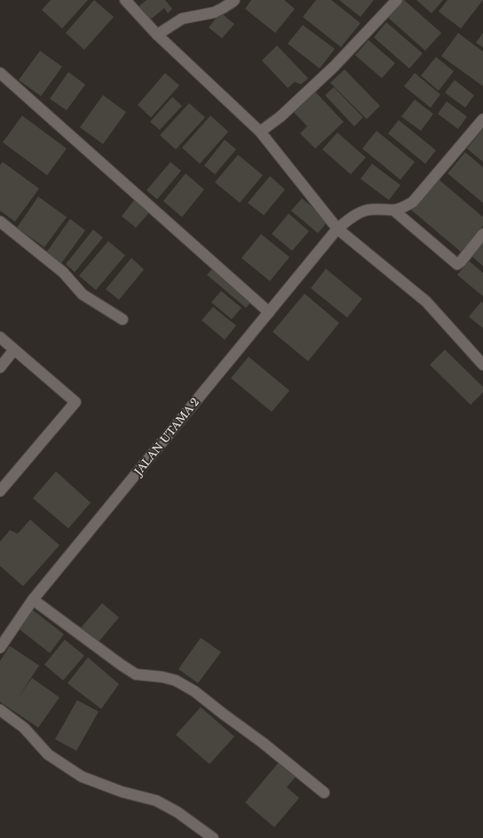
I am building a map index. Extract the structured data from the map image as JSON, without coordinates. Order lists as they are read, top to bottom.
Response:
{
  "streets": {
    "street": ["JALAN UTAMA 2"]
  }
}
